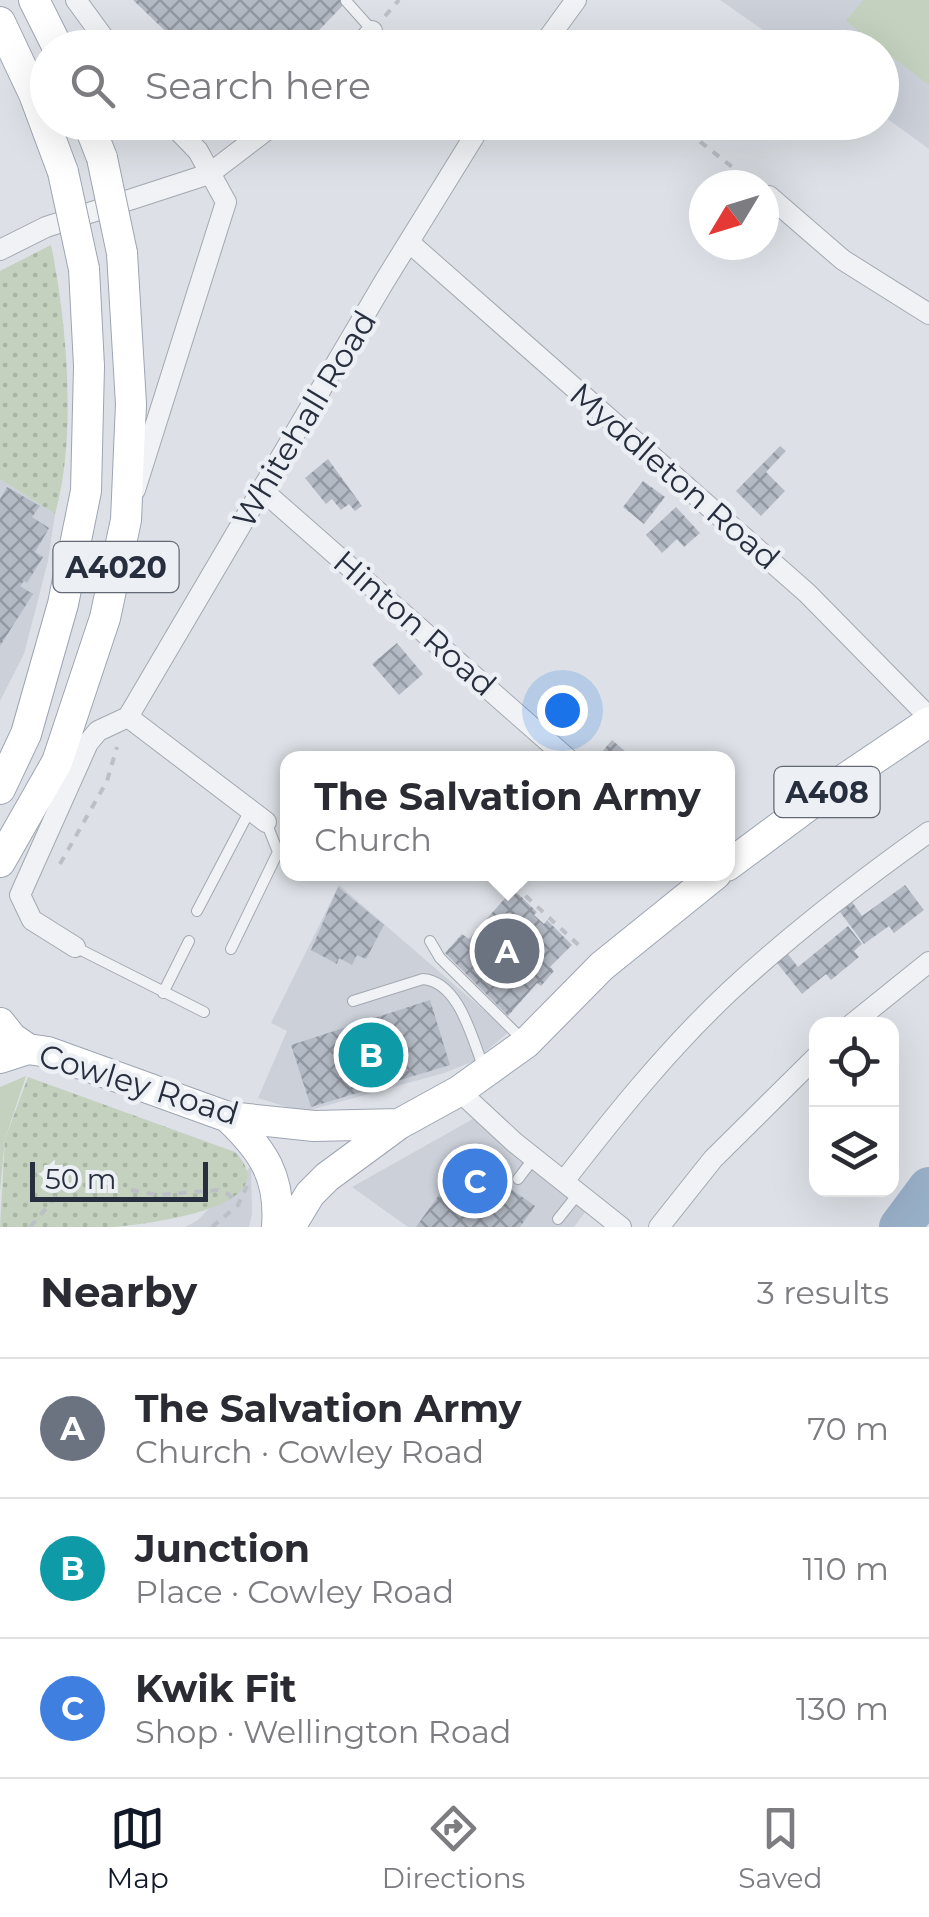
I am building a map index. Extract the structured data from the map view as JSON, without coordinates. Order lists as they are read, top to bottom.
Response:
{
  "streets": {
    "main road": ["A4020", "A408", "Cowley Road"],
    "street": ["Whitehall Road", "Myddleton Road", "Hinton Road"]
  },
  "crossings": [
    ["Whitehall Road", "Myddleton Road"],
    ["Whitehall Road", "Hinton Road"],
    ["Myddleton Road", "Cowley Road"]
  ],
  "scale_bar": "50 m",
  "north": "bottom left",
  "page": {
    "search": "Search here",
    "popup": ["The Salvation Army", "Church"],
    "pins": ["A", "B", "C"],
    "scale": "50 m",
    "heading": ["Nearby", "3 results"],
    "list": [
      {
        "mark": "A",
        "name": "The Salvation Army",
        "note": "Church · Cowley Road",
        "value": "70 m"
      },
      {
        "mark": "B",
        "name": "Junction",
        "note": "Place · Cowley Road",
        "value": "110 m"
      },
      {
        "mark": "C",
        "name": "Kwik Fit",
        "note": "Shop · Wellington Road",
        "value": "130 m"
      }
    ],
    "nav": ["Map", "Directions", "Saved"]
  }
}
